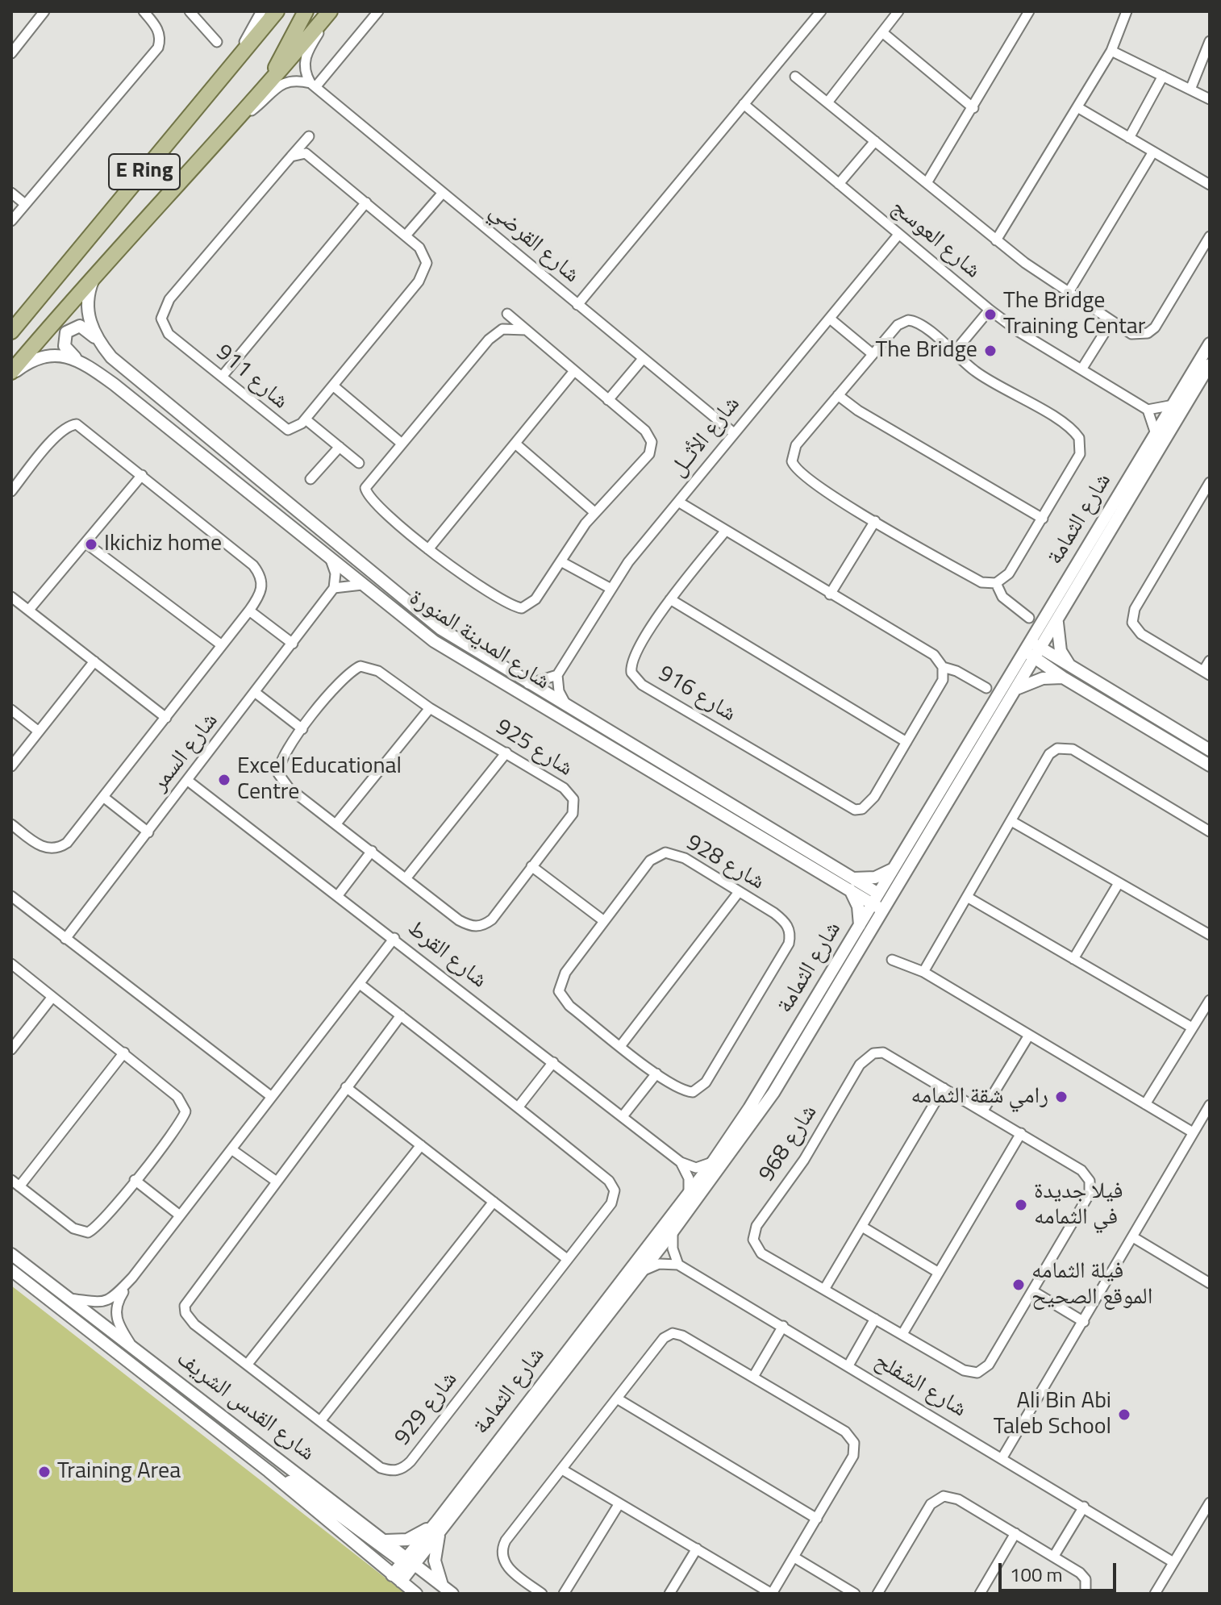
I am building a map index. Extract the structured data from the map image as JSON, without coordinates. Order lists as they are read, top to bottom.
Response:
{
  "streets": {
    "main road": ["E Ring"],
    "street": [
      "شارع العوسج",
      "شارع القرضي",
      "شارع 911",
      "شارع الأثــل",
      "شارع الثمامة",
      "شارع المدينة المنورة",
      "شارع 916",
      "شارع 925",
      "شارع السمر",
      "شارع 928",
      "شارع القرط",
      "شارع 968",
      "شارع الشفلح",
      "شارع القدس الشريف",
      "شارع 929"
    ]
  },
  "crossings": [
    ["E Ring", "شارع المدينة المنورة"],
    ["شارع العوسج", "شارع الأثــل"],
    ["شارع القرضي", "شارع الأثــل"],
    ["شارع الثمامة", "شارع المدينة المنورة"],
    ["شارع الثمامة", "شارع القدس الشريف"],
    ["شارع السمر", "شارع القرط"]
  ],
  "places": [
    "The Bridge Training Centar",
    "The Bridge",
    "Ikichiz home",
    "Excel Educational Centre",
    "رامي شقة الثمامه",
    "فيلا جديدة في الثمامه",
    "فيلة الثمامه الموقع الصحيح",
    "Ali Bin Abi Taleb School",
    "Training Area"
  ],
  "scale_bar": "100 m"
}
